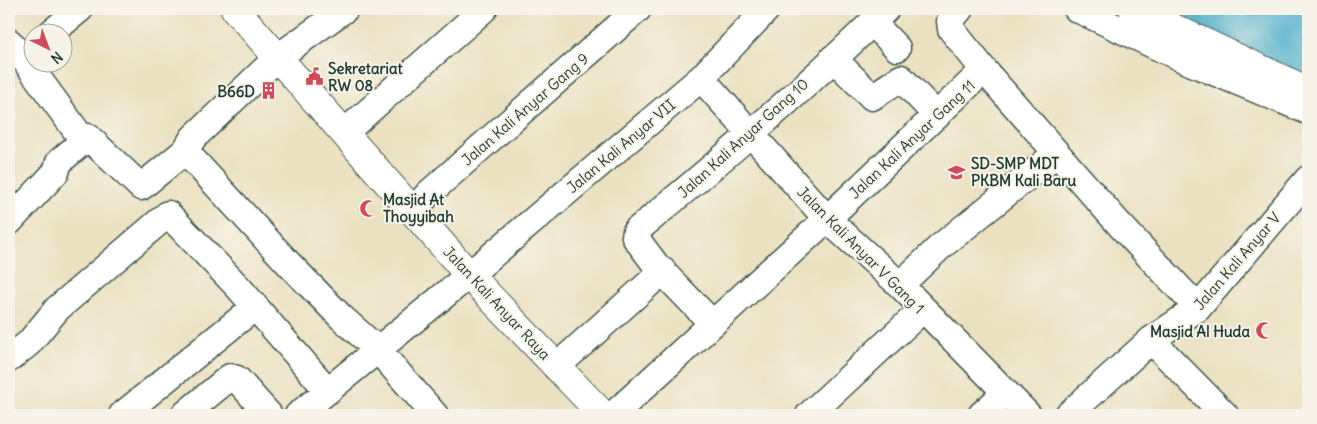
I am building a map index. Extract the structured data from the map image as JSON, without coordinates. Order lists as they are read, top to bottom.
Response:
{
  "streets": {
    "street": [
      "Jalan Kali Anyar Gang 9",
      "Jalan Kali Anyar Gang 10",
      "Jalan Kali Anyar Gang 11",
      "Jalan Kali Anyar VII",
      "Jalan Kali Anyar V Gang 1",
      "Jalan Kali Anyar V",
      "Jalan Kali Anyar Raya"
    ]
  },
  "crossings": [
    ["Jalan Kali Anyar Gang 9", "Jalan Kali Anyar Raya"],
    ["Jalan Kali Anyar Gang 10", "Jalan Kali Anyar Gang 11"],
    ["Jalan Kali Anyar Gang 10", "Jalan Kali Anyar V Gang 1"],
    ["Jalan Kali Anyar Gang 11", "Jalan Kali Anyar V Gang 1"],
    ["Jalan Kali Anyar VII", "Jalan Kali Anyar V Gang 1"],
    ["Jalan Kali Anyar VII", "Jalan Kali Anyar Raya"]
  ],
  "places": {
    "public building": ["Sekretariat RW 08"],
    "building": ["B66D"],
    "school or university": ["SD-SMP MDT PKBM Kali Baru"],
    "mosque": ["Masjid At Thoyyibah", "Masjid Al Huda"]
  },
  "north": "bottom right"
}
